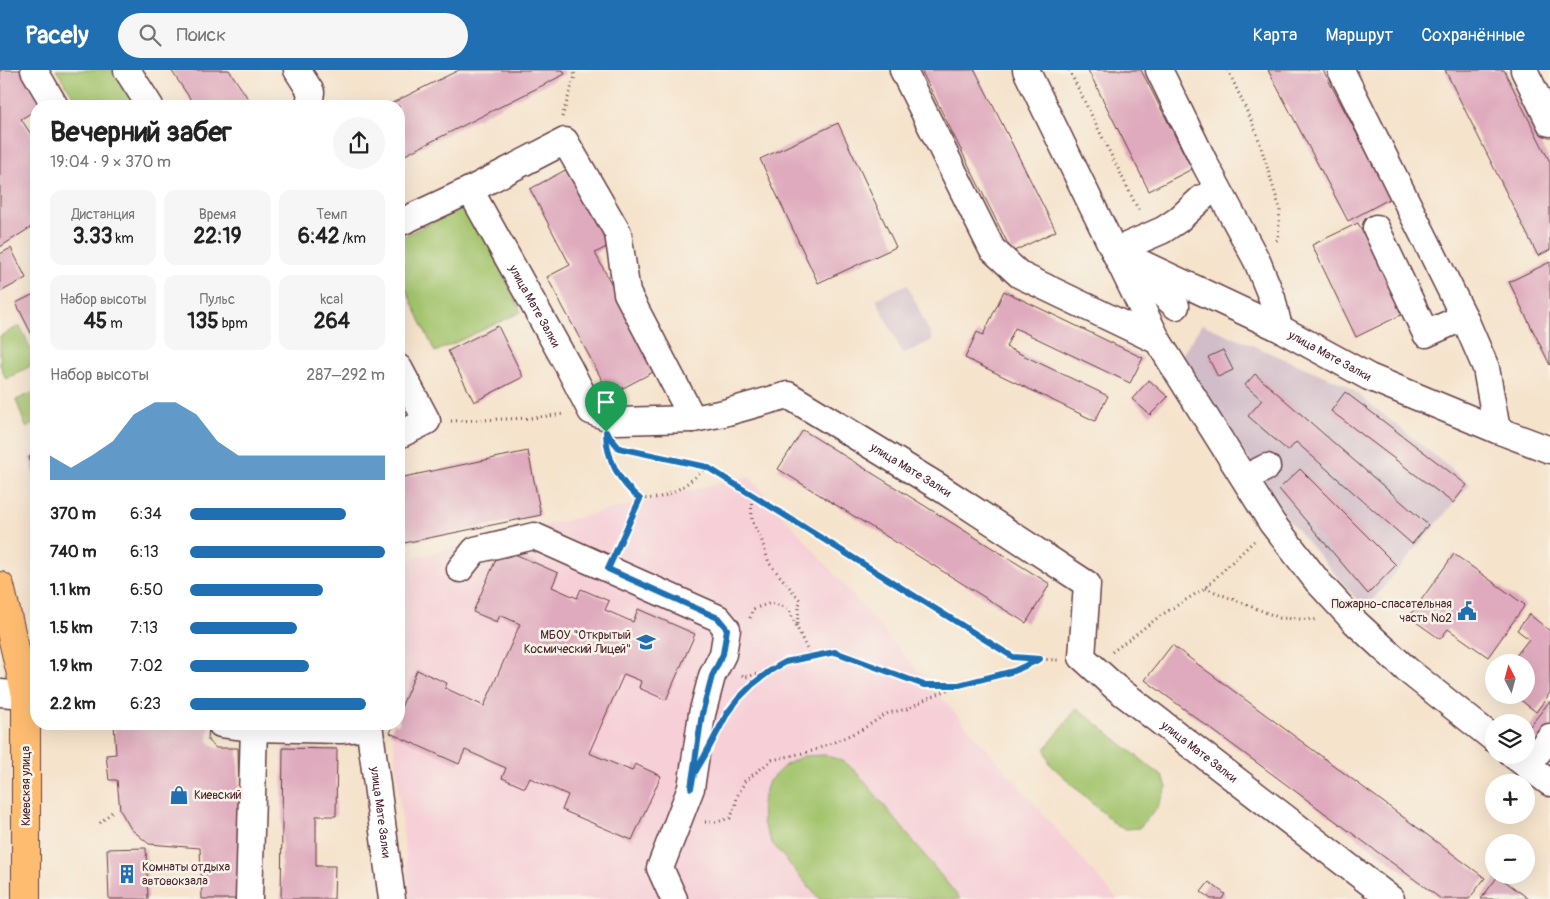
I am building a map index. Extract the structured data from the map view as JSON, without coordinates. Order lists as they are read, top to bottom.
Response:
{
  "streets": {
    "main road": ["Киевская улица"],
    "street": ["улица Мате Залки"]
  },
  "places": {
    "public building": ["Пожарно-спасательная часть №2"],
    "school or university": ["МБОУ \"Открытый Космический Лицей\""],
    "shop": ["Киевский"],
    "building": ["Комнаты отдыха автовокзала"]
  },
  "north": "top",
  "page": {
    "header": "Pacely",
    "search": "Поиск",
    "nav": ["Карта", "Маршрут", "Сохранённые"],
    "heading": ["Вечерний забег", "19:04 · 9 × 370 m"],
    "stats": [
      ["Дистанция", "3.33 km"],
      ["Время", "22:19"],
      ["Темп", "6:42 /km"],
      ["Набор высоты", "45 m"],
      ["Пульс", "135 bpm"],
      ["kcal", "264"]
    ],
    "chart": ["Набор высоты", "287–292 m"],
    "list": [
      {
        "name": "370 m",
        "note": "6:34"
      },
      {
        "name": "740 m",
        "note": "6:13"
      },
      {
        "name": "1.1 km",
        "note": "6:50"
      },
      {
        "name": "1.5 km",
        "note": "7:13"
      },
      {
        "name": "1.9 km",
        "note": "7:02"
      },
      {
        "name": "2.2 km",
        "note": "6:23"
      }
    ],
    "map_buttons": ["+", "−"]
  }
}
